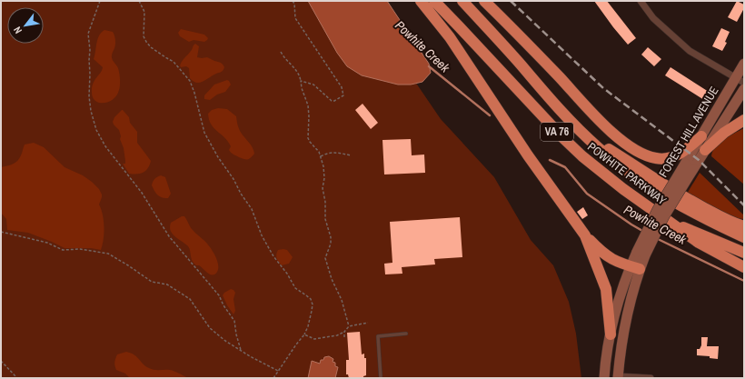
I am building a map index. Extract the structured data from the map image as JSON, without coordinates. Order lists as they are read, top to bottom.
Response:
{
  "streets": {
    "highway": ["VA 76", "POWHITE PARKWAY"],
    "main road": ["FOREST HILL AVENUE"]
  },
  "crossings": [
    ["VA 76", "POWHITE PARKWAY"]
  ],
  "water": ["Powhite Creek"],
  "north": "bottom left"
}
